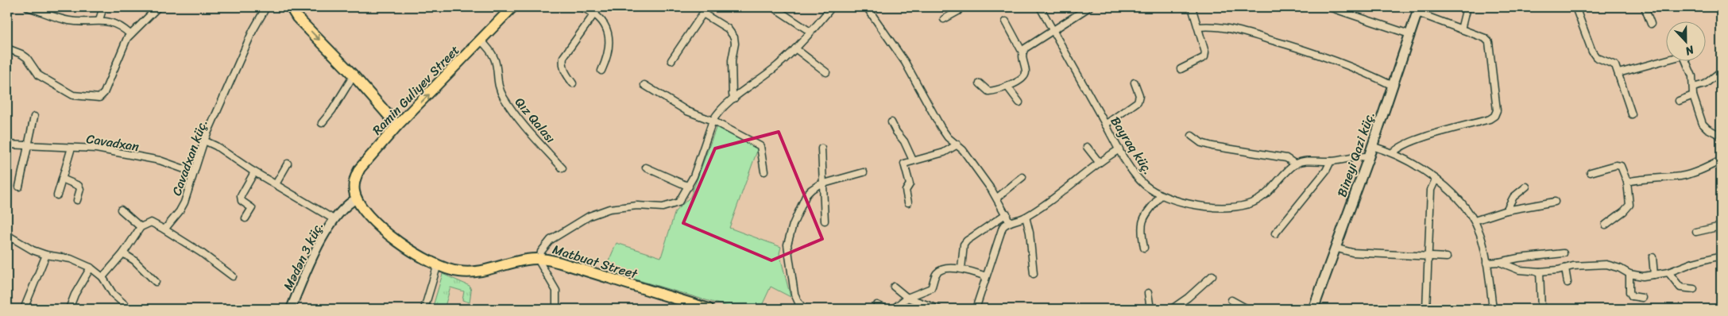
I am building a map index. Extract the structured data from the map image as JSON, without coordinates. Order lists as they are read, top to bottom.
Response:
{
  "streets": {
    "main road": ["Ramin Guliyev Street", "Bineyi Qazi küç.", "Matbuat Street"],
    "street": [
      "Qız Qalası",
      "Cavadxan",
      "Bayraq küç.",
      "Cavadxan küç.",
      "Mədən 3 küç."
    ]
  },
  "crossings": [
    ["Ramin Guliyev Street", "Qız Qalası"],
    ["Ramin Guliyev Street", "Mədən 3 küç."],
    ["Ramin Guliyev Street", "Matbuat Street"],
    ["Cavadxan", "Cavadxan küç."],
    ["Mədən 3 küç.", "Matbuat Street"]
  ],
  "one_way": ["Ramin Guliyev Street"],
  "north": "bottom"
}
